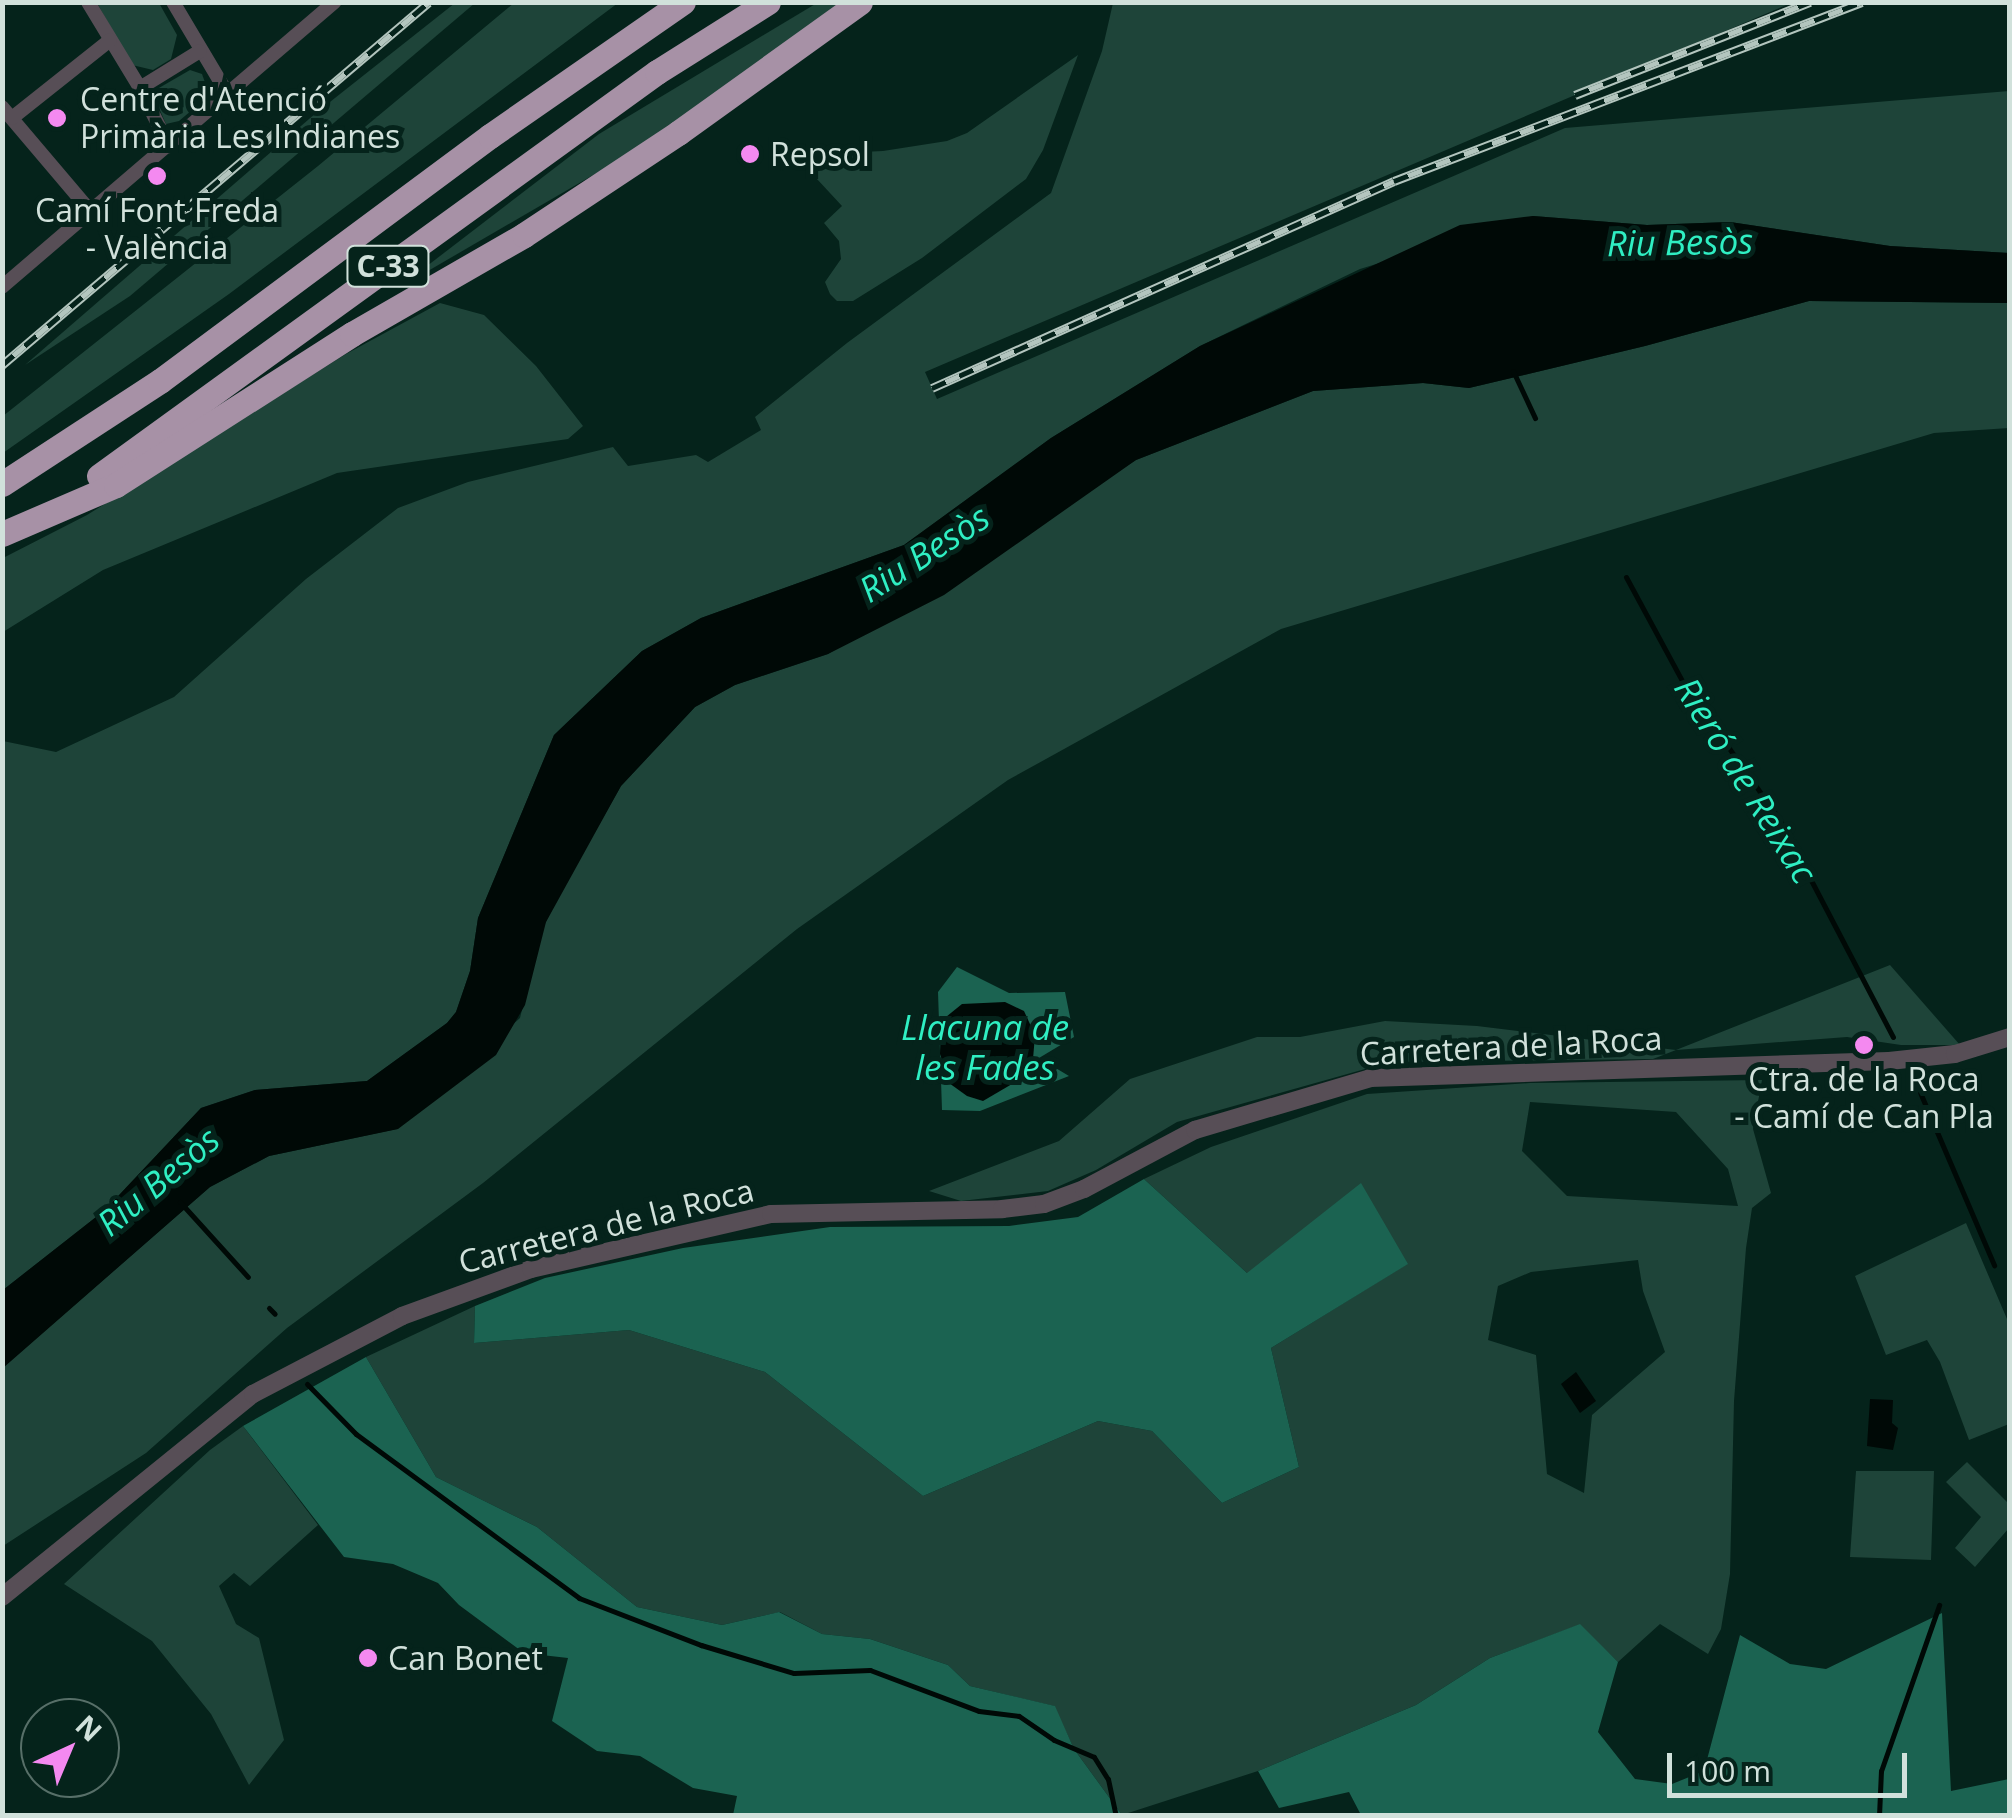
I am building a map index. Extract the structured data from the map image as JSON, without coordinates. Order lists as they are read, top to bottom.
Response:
{
  "streets": {
    "highway": ["C-33"],
    "street": ["Carretera de la Roca"]
  },
  "water": ["Riu Besòs", "Rieró de Reixac", "Llacuna de les Fades"],
  "places": [
    "Centre d'Atenció Primària Les Indianes",
    "Repsol",
    "Camí Font Freda - València",
    "Ctra. de la Roca - Camí de Can Pla",
    "Can Bonet"
  ],
  "scale_bar": "100 m",
  "north": "top right"
}
